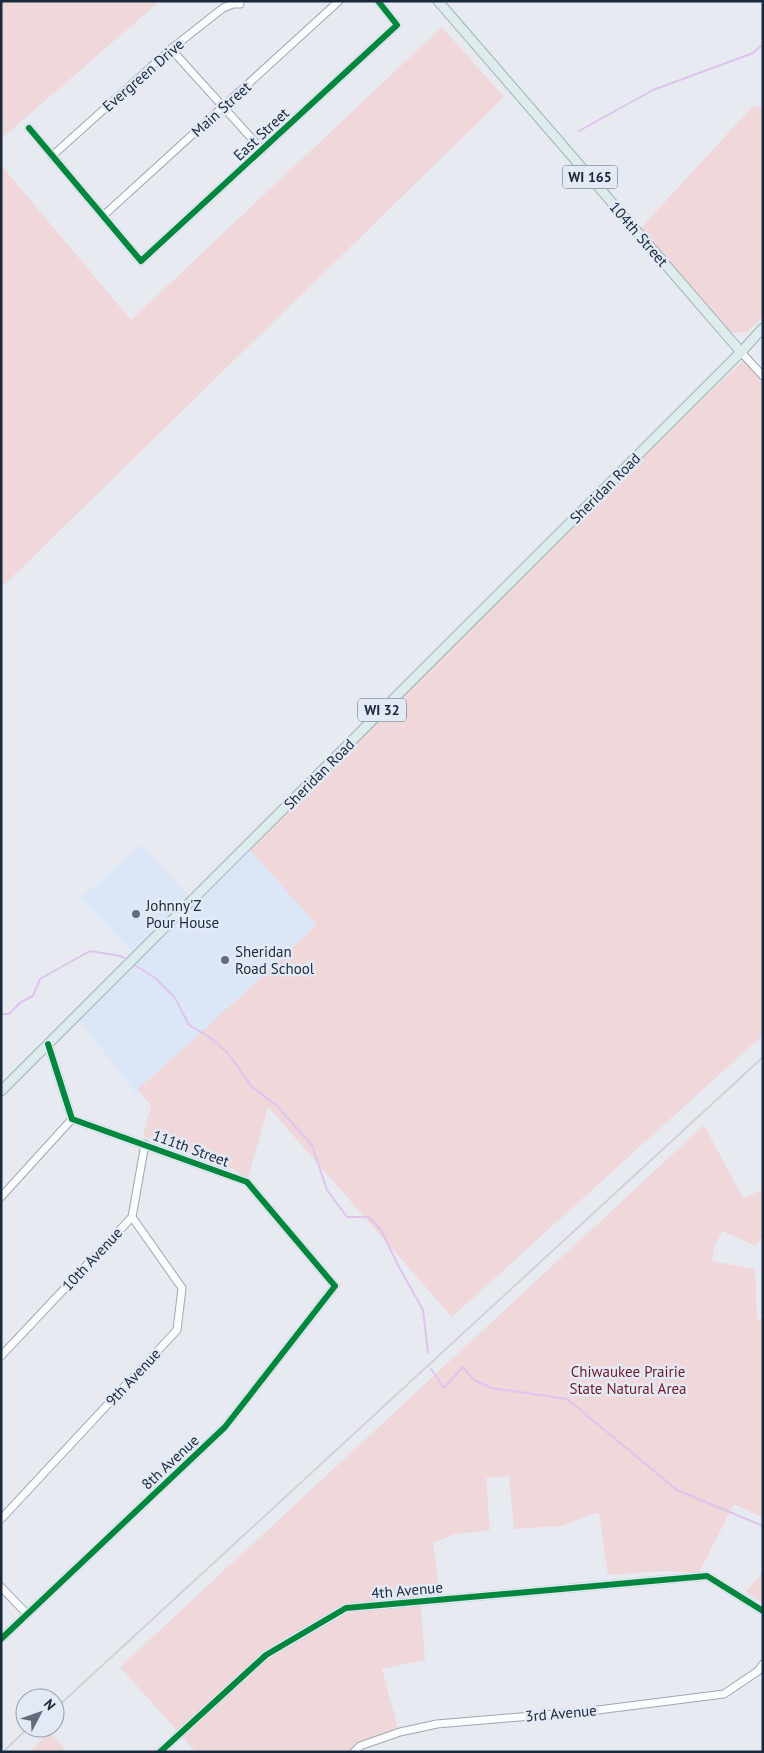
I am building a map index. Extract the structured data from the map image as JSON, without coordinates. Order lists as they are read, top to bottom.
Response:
{
  "streets": {
    "main road": [
      "WI 165",
      "104th Street",
      "Sheridan Road",
      "WI 32"
    ],
    "street": [
      "Evergreen Drive",
      "Main Street",
      "East Street",
      "111th Street",
      "10th Avenue",
      "9th Avenue",
      "8th Avenue",
      "4th Avenue",
      "3rd Avenue"
    ]
  },
  "crossings": [
    ["Main Street", "East Street"],
    ["104th Street", "Sheridan Road"],
    ["111th Street", "10th Avenue"],
    ["111th Street", "8th Avenue"],
    ["10th Avenue", "9th Avenue"]
  ],
  "parks": ["Chiwaukee Prairie State Natural Area"],
  "places": ["Johnny'Z Pour House", "Sheridan Road School"],
  "north": "top right"
}
